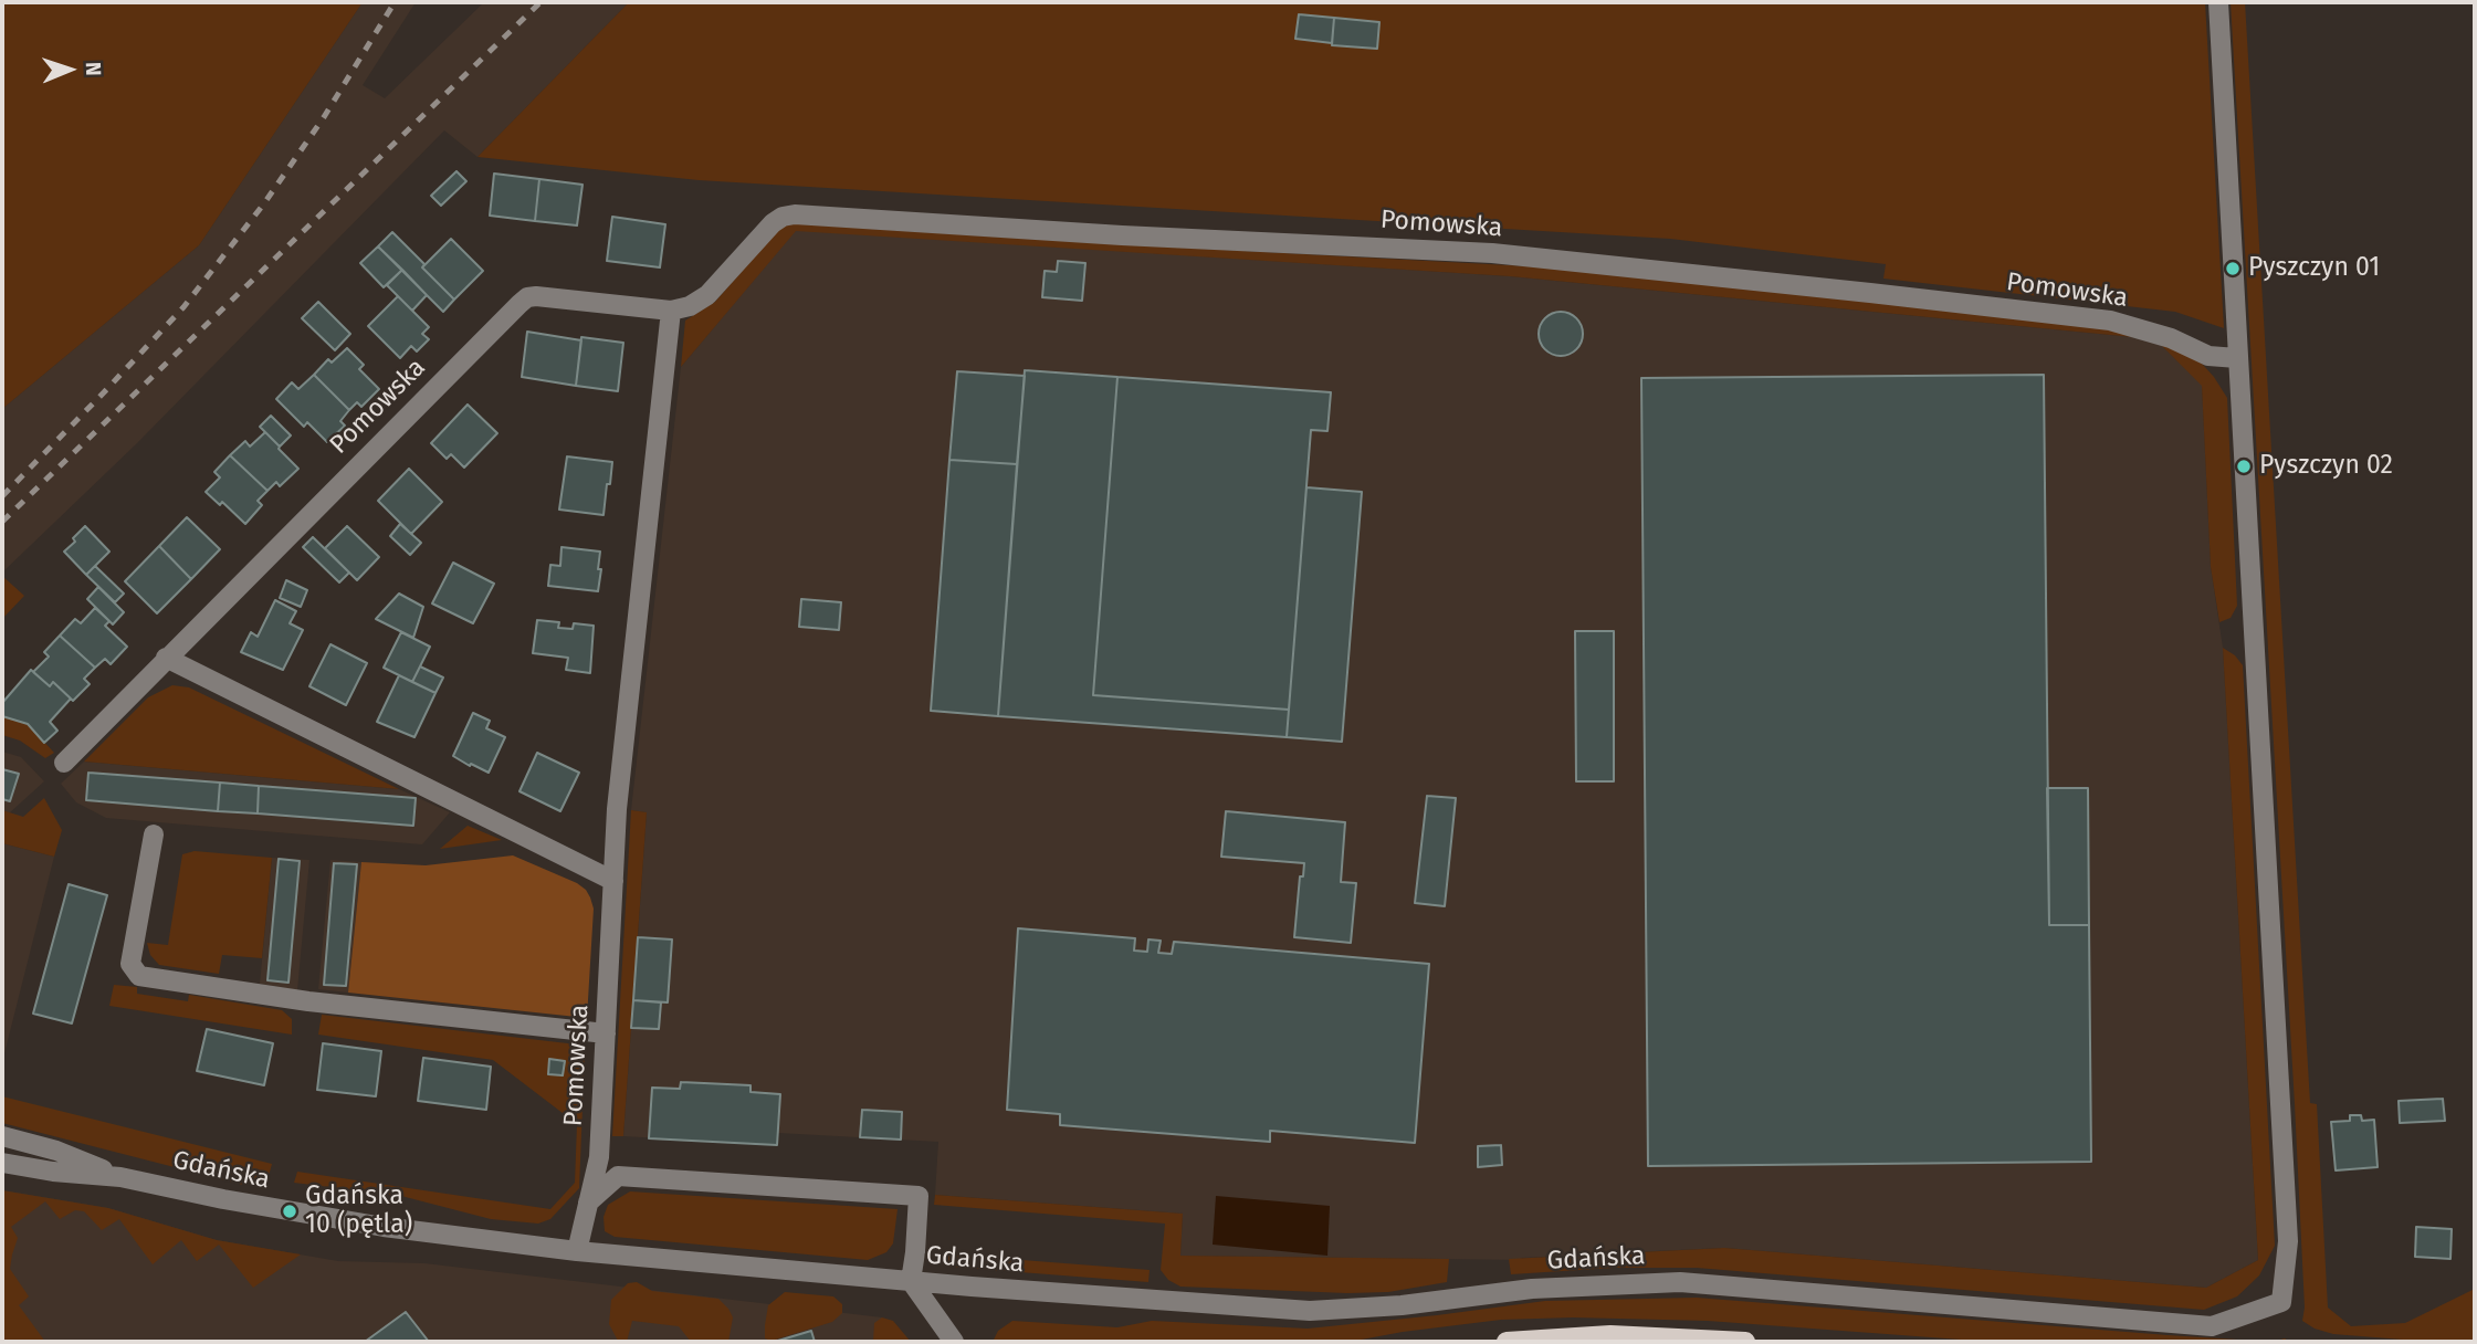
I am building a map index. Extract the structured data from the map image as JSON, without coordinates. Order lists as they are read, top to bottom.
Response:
{
  "streets": {
    "street": ["Pomowska", "Gdańska"]
  },
  "crossings": [
    ["Pomowska", "Gdańska"]
  ],
  "places": ["Pyszczyn 01", "Pyszczyn 02", "Gdańska 10 (pętla)"],
  "north": "right"
}
